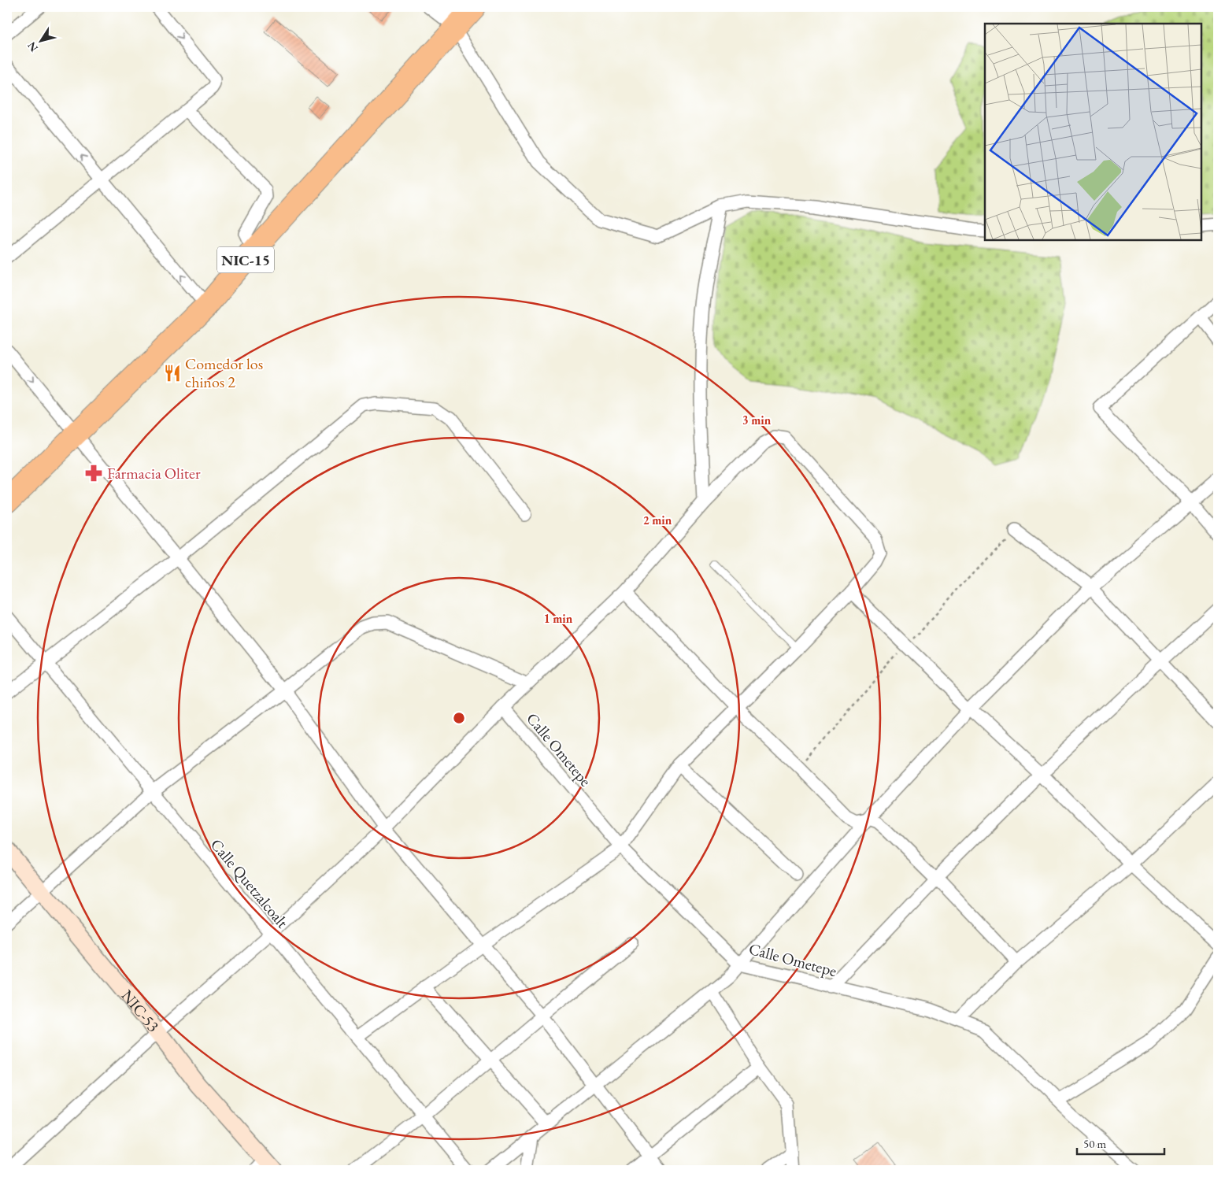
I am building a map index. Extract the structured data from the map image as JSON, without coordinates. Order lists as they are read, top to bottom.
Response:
{
  "streets": {
    "highway": ["NIC-15"],
    "main road": ["NIC-53"],
    "street": ["Calle Ometepe", "Calle Quetzalcoalt"]
  },
  "places": {
    "restaurant": ["Comedor los chinos 2"],
    "pharmacy": ["Farmacia Oliter"]
  },
  "scale_bar": "50 m",
  "north": "bottom left",
  "rings": ["3 min", "2 min", "1 min"]
}
